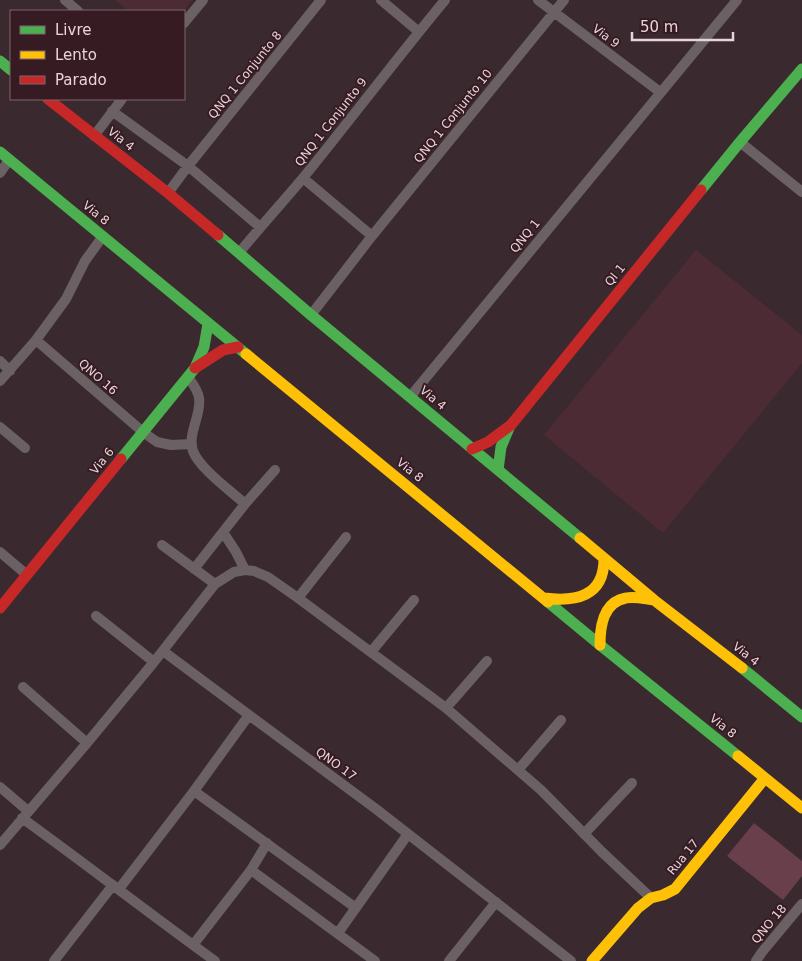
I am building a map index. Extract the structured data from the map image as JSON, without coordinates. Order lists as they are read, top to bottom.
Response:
{
  "streets": {
    "main road": [
      "Via 4",
      "Via 8",
      "QI 1",
      "Via 6",
      "Rua 17"
    ],
    "street": [
      "Via 9",
      "QNQ 1 Conjunto 8",
      "QNQ 1 Conjunto 10",
      "QNQ 1 Conjunto 9",
      "QNQ 1",
      "QNO 16",
      "QNO 17",
      "QNO 18"
    ]
  },
  "crossings": [
    ["Via 9", "QNQ 1 Conjunto 10"],
    ["Via 9", "QNQ 1"],
    ["Via 4", "QNQ 1"],
    ["Via 4", "QI 1"],
    ["Via 8", "Via 6"],
    ["Via 8", "Rua 17"],
    ["QNO 16", "Via 6"]
  ],
  "legend": ["Livre", "Lento", "Parado"],
  "scale_bar": "50 m"
}
